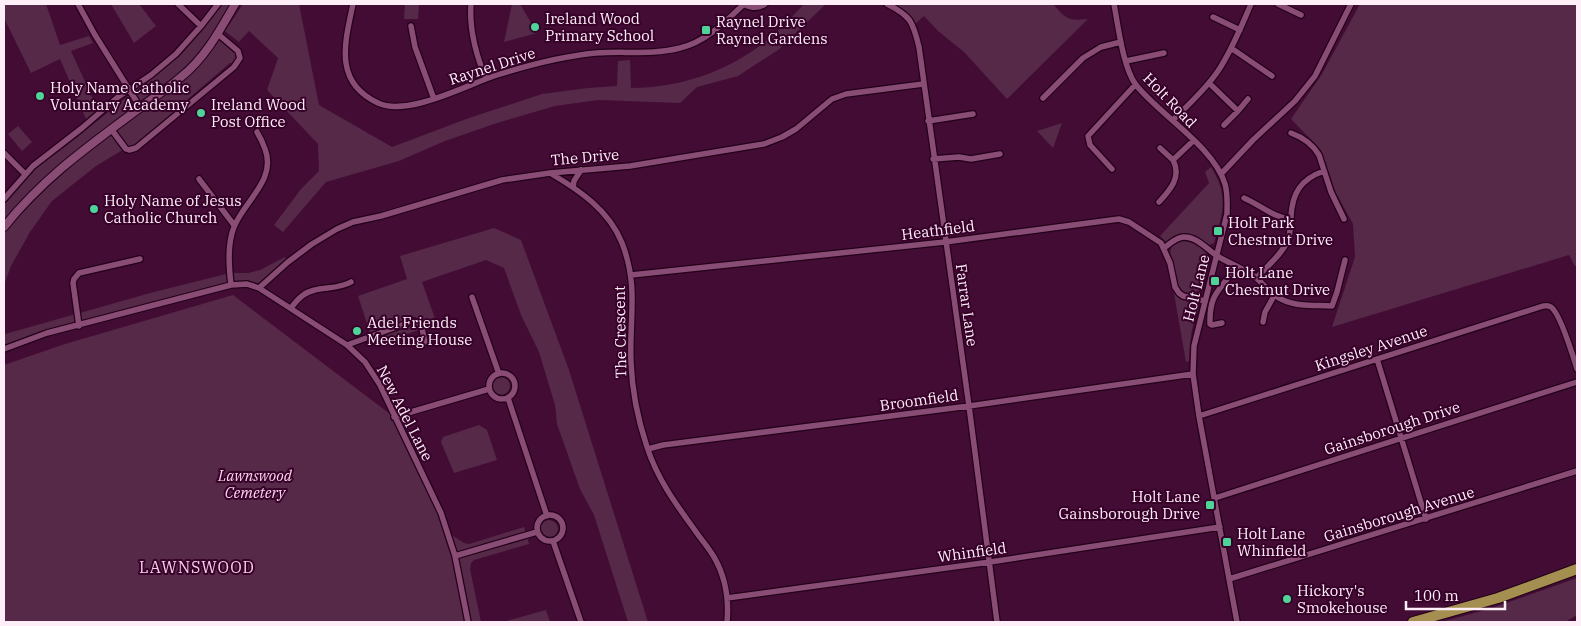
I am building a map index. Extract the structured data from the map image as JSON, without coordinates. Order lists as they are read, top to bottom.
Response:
{
  "streets": {
    "street": [
      "Raynel Drive",
      "Holt Road",
      "The Drive",
      "Heathfield",
      "Holt Lane",
      "Farrar Lane",
      "The Crescent",
      "Kingsley Avenue",
      "Broomfield",
      "New Adel Lane",
      "Gainsborough Drive",
      "Gainsborough Avenue",
      "Whinfield"
    ]
  },
  "crossings": [
    ["Holt Road", "Holt Lane"],
    ["The Drive", "Farrar Lane"],
    ["The Drive", "The Crescent"],
    ["The Drive", "New Adel Lane"],
    ["Heathfield", "Farrar Lane"],
    ["Heathfield", "The Crescent"],
    ["Holt Lane", "Kingsley Avenue"],
    ["Holt Lane", "Broomfield"],
    ["Holt Lane", "Gainsborough Drive"],
    ["Holt Lane", "Gainsborough Avenue"],
    ["Holt Lane", "Whinfield"],
    ["Farrar Lane", "Broomfield"],
    ["Farrar Lane", "Whinfield"],
    ["The Crescent", "Broomfield"],
    ["The Crescent", "Whinfield"]
  ],
  "districts": ["LAWNSWOOD"],
  "parks": ["Lawnswood Cemetery"],
  "places": {
    "other": [
      "Ireland Wood Primary School",
      "Holy Name Catholic Voluntary Academy",
      "Ireland Wood Post Office",
      "Holy Name of Jesus Catholic Church",
      "Adel Friends Meeting House",
      "Hickory's Smokehouse"
    ],
    "transit": [
      "Raynel Drive Raynel Gardens",
      "Holt Park Chestnut Drive",
      "Holt Lane Chestnut Drive",
      "Holt Lane Gainsborough Drive",
      "Holt Lane Whinfield"
    ]
  },
  "scale_bar": "100 m"
}
